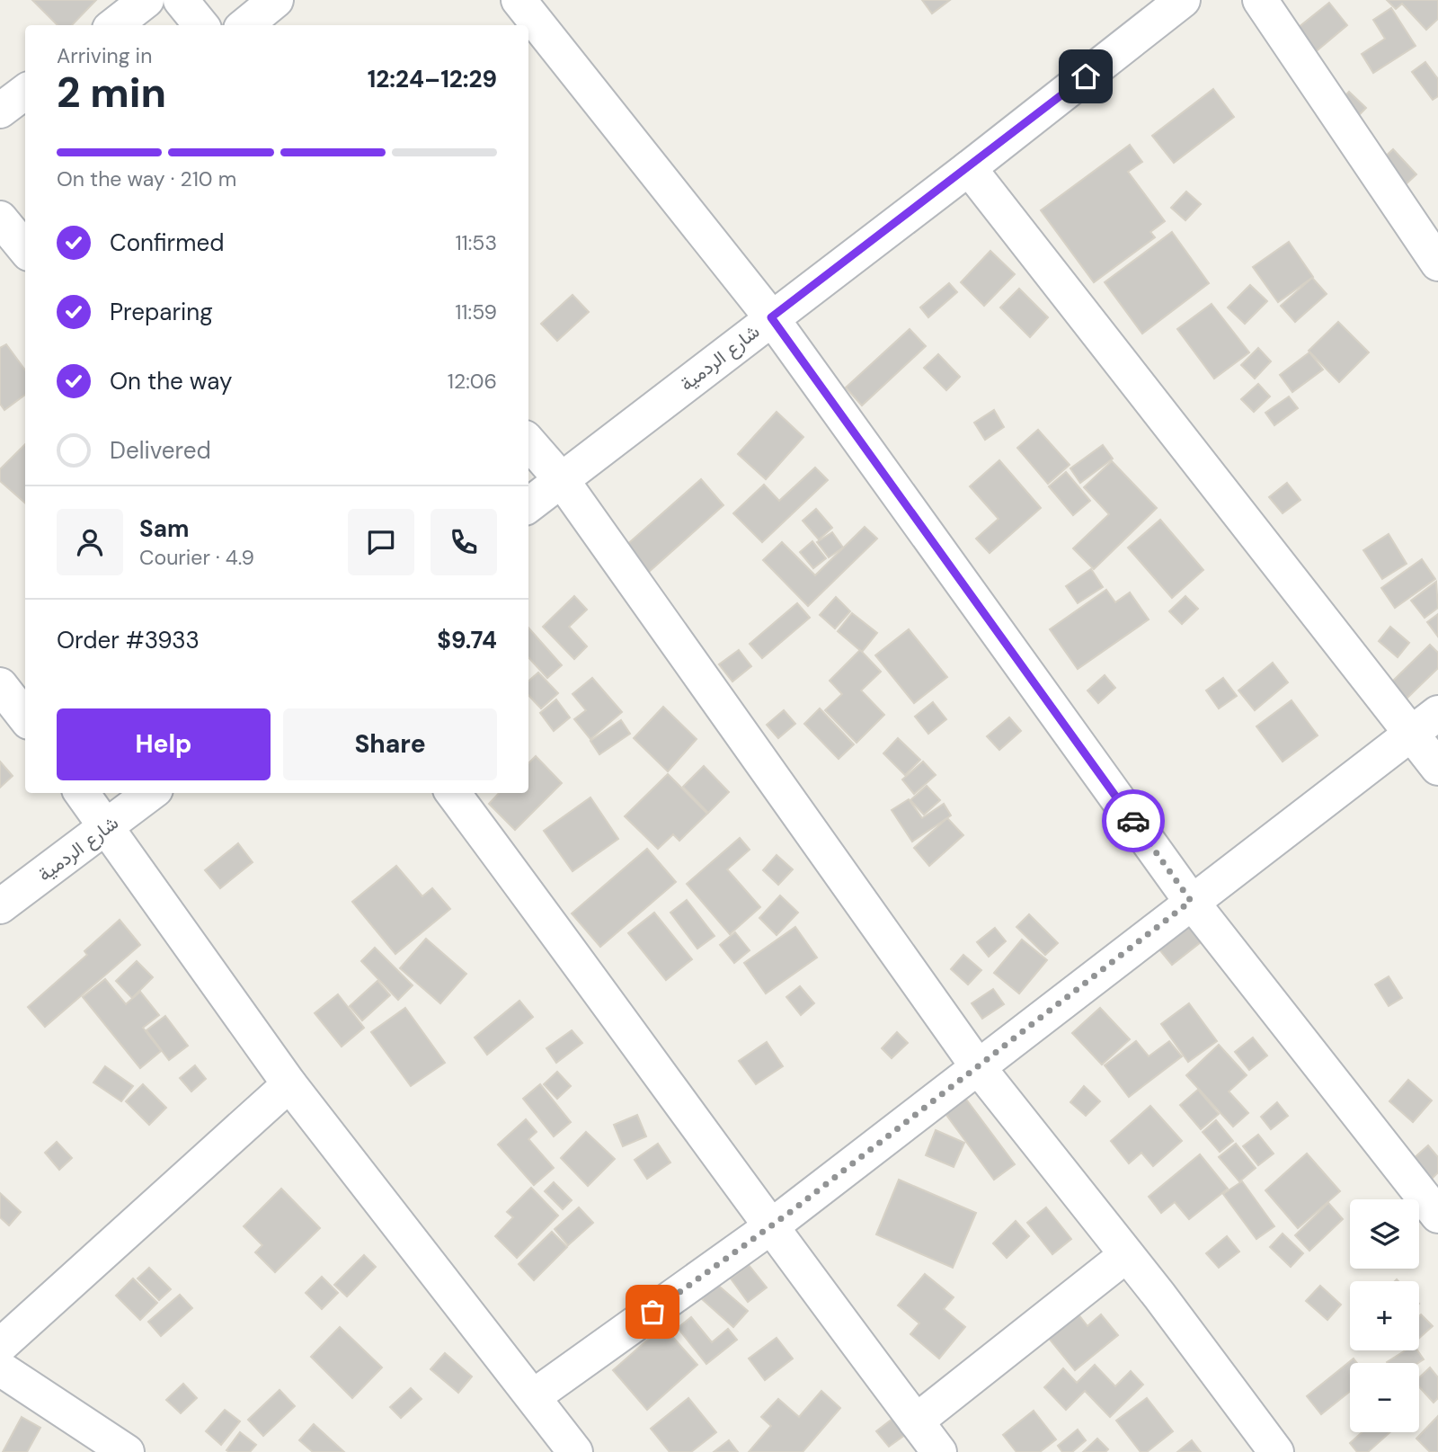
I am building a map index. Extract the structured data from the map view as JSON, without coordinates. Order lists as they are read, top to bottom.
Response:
{
  "streets": {
    "street": ["شارع الردمية"]
  },
  "page": {
    "heading": ["2 min", "Arriving in", "12:24–12:29"],
    "panel": [
      "Sam",
      "Courier · 4.9",
      "Order #3933",
      "$9.74"
    ],
    "bar": "On the way · 210 m",
    "list": [
      ["Confirmed", "11:53"],
      ["Preparing", "11:59"],
      ["On the way", "12:06"],
      "Delivered"
    ],
    "buttons": ["Help", "Share"],
    "map_buttons": ["+", "−"]
  }
}
